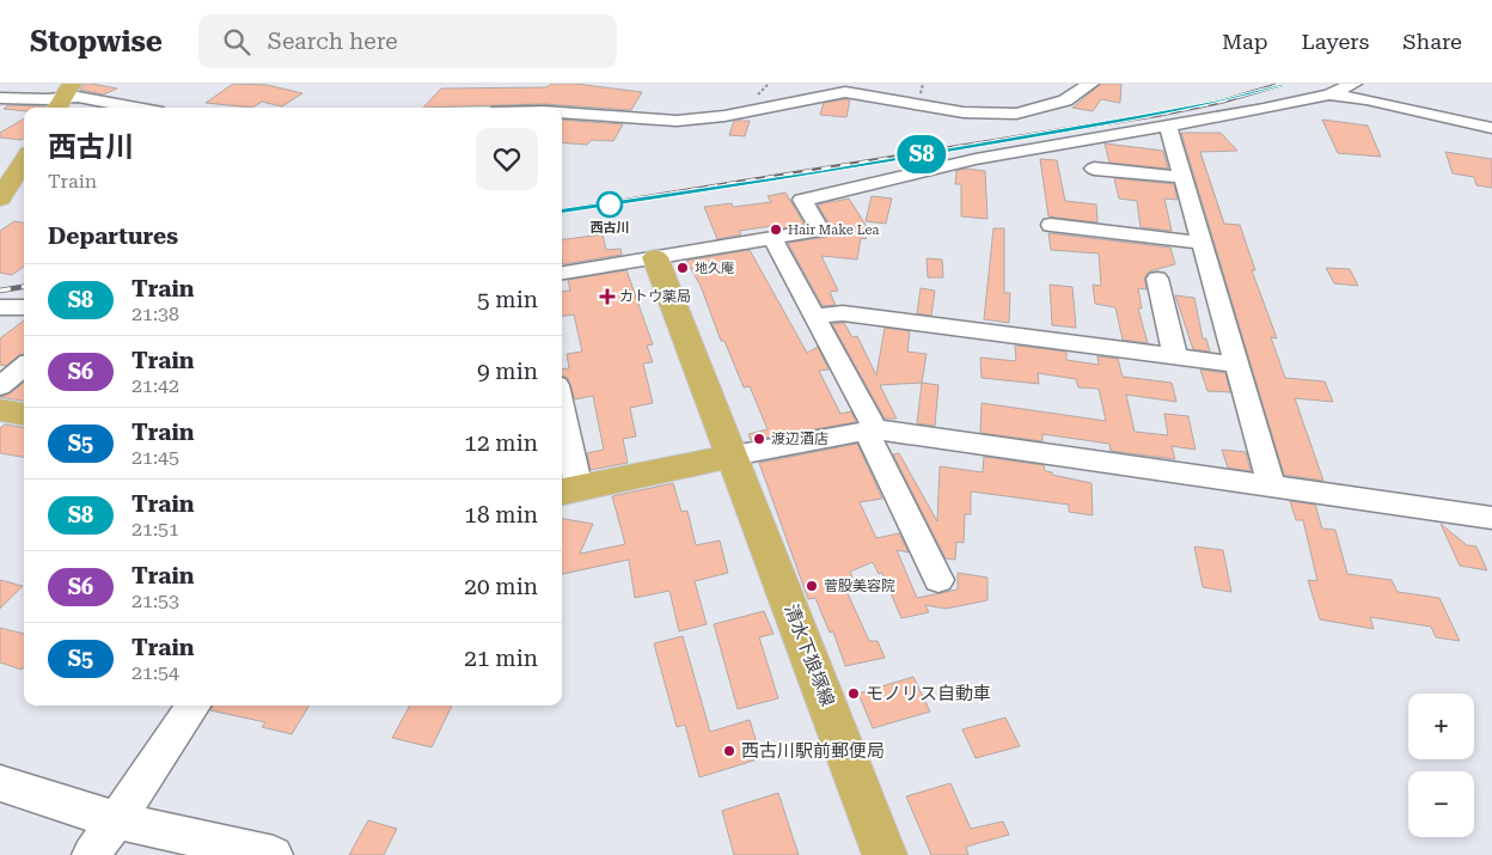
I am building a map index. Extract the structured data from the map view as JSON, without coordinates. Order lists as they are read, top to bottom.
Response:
{
  "streets": {
    "main road": ["清水下狼塚線"]
  },
  "places": {
    "other": [
      "西古川",
      "Hair Make Lea",
      "地久庵",
      "渡辺酒店",
      "菅股美容院",
      "モノリス自動車",
      "西古川駅前郵便局"
    ],
    "health": ["カトウ薬局"]
  },
  "page": {
    "header": "Stopwise",
    "search": "Search here",
    "nav": ["Map", "Layers", "Share"],
    "on_map": "S8",
    "heading": [
      ["西古川", "Train"],
      "Departures"
    ],
    "list": [
      {
        "mark": "S8",
        "name": "Train",
        "note": "21:38",
        "value": "5 min"
      },
      {
        "mark": "S6",
        "name": "Train",
        "note": "21:42",
        "value": "9 min"
      },
      {
        "mark": "S5",
        "name": "Train",
        "note": "21:45",
        "value": "12 min"
      },
      {
        "mark": "S8",
        "name": "Train",
        "note": "21:51",
        "value": "18 min"
      },
      {
        "mark": "S6",
        "name": "Train",
        "note": "21:53",
        "value": "20 min"
      },
      {
        "mark": "S5",
        "name": "Train",
        "note": "21:54",
        "value": "21 min"
      }
    ],
    "map_buttons": ["+", "−"]
  }
}
